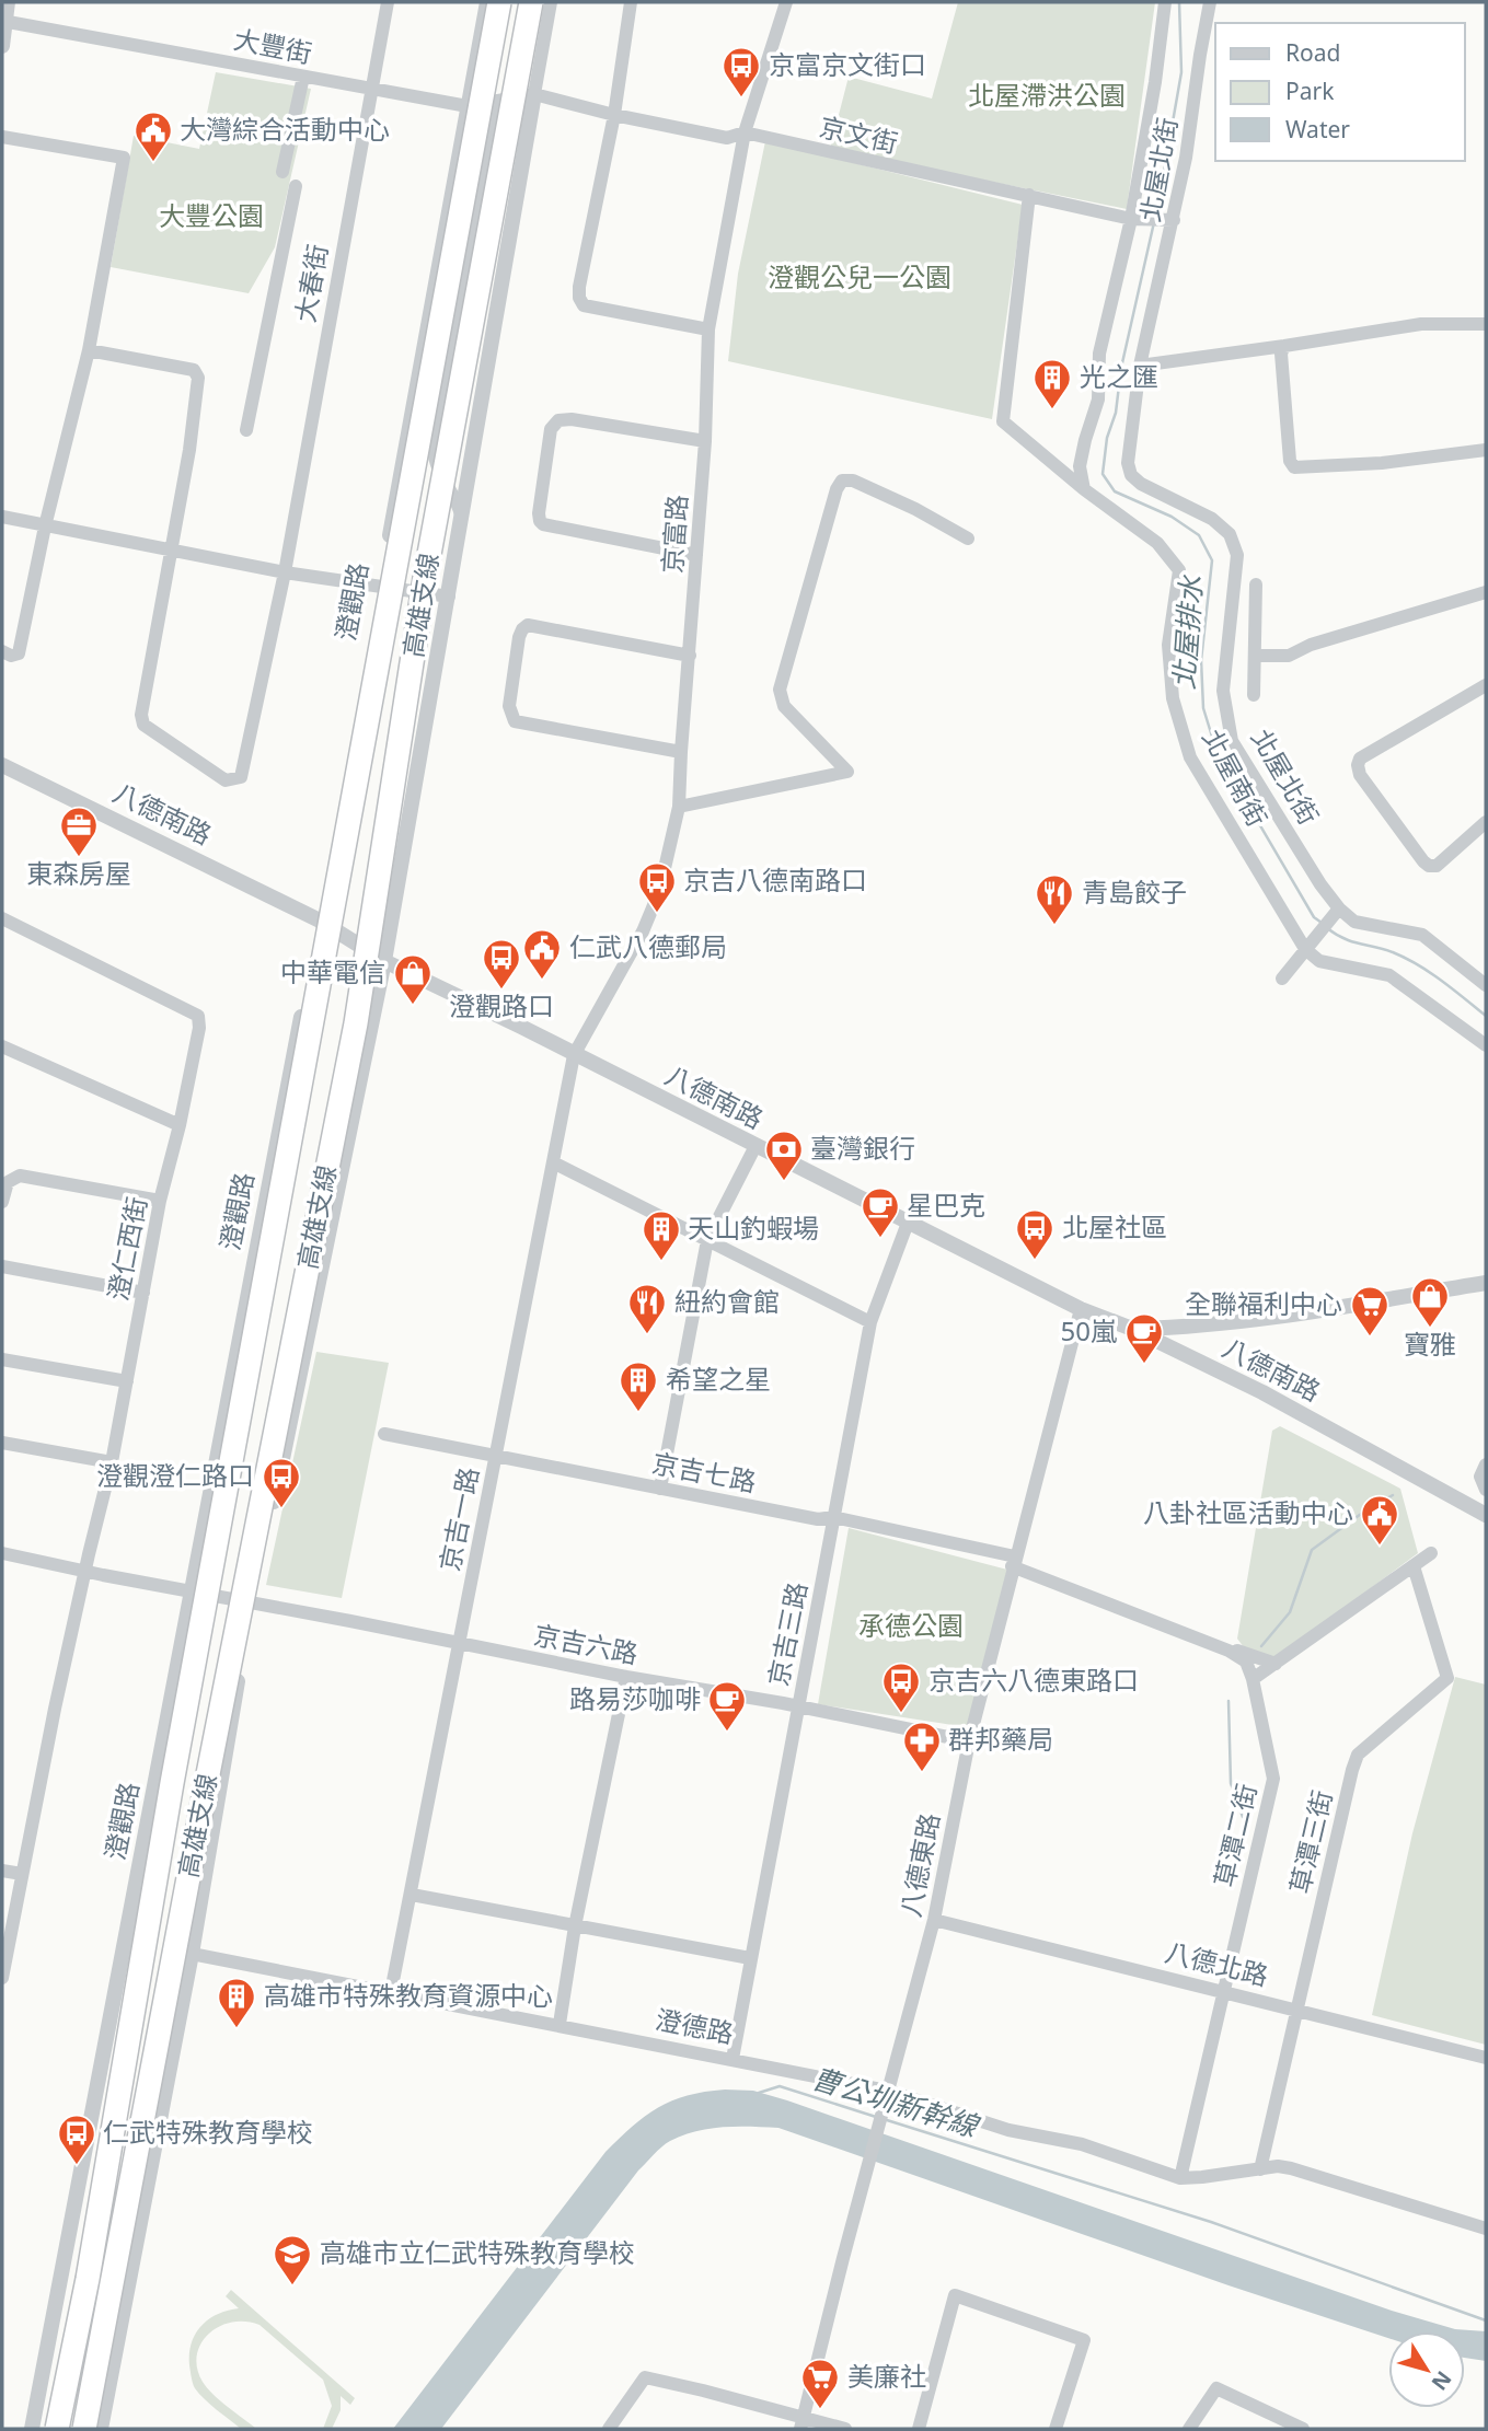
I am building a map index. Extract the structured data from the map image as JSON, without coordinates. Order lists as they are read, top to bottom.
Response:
{
  "streets": {
    "highway": ["高雄支線"],
    "street": [
      "大豐街",
      "京文街",
      "北屋北街",
      "大春街",
      "京富路",
      "澄觀路",
      "北屋南街",
      "八德南路",
      "澄仁西街",
      "京吉七路",
      "京吉一路",
      "京吉三路",
      "京吉六路",
      "草潭二街",
      "草潭三街",
      "八德東路",
      "八德北路",
      "澄德路"
    ]
  },
  "crossings": [
    ["大豐街", "京文街"],
    ["大豐街", "大春街"],
    ["大豐街", "澄觀路"],
    ["京文街", "北屋北街"],
    ["京文街", "京富路"],
    ["京文街", "北屋南街"],
    ["京富路", "八德南路"],
    ["京富路", "京吉一路"],
    ["澄觀路", "八德南路"],
    ["澄觀路", "京吉六路"],
    ["八德南路", "京吉一路"],
    ["八德南路", "京吉三路"],
    ["八德南路", "八德東路"],
    ["澄仁西街", "京吉六路"],
    ["京吉七路", "京吉一路"],
    ["京吉七路", "京吉三路"],
    ["京吉七路", "草潭二街"],
    ["京吉七路", "八德東路"],
    ["京吉一路", "京吉六路"],
    ["京吉一路", "澄德路"],
    ["京吉三路", "京吉六路"],
    ["京吉三路", "澄德路"],
    ["京吉六路", "八德東路"],
    ["草潭二街", "八德東路"],
    ["草潭二街", "八德北路"],
    ["草潭二街", "澄德路"],
    ["草潭三街", "八德北路"],
    ["八德東路", "八德北路"],
    ["八德東路", "澄德路"]
  ],
  "water": ["北屋排水", "曹公圳新幹線"],
  "parks": [
    "北屋滯洪公園",
    "大豐公園",
    "澄觀公兒一公園",
    "承德公園"
  ],
  "places": {
    "bus stop": [
      "京富京文街口",
      "京吉八德南路口",
      "澄觀路口",
      "北屋社區",
      "澄觀澄仁路口",
      "京吉六八德東路口",
      "仁武特殊教育學校"
    ],
    "public building": ["大灣綜合活動中心", "仁武八德郵局", "八卦社區活動中心"],
    "building": [
      "光之匯",
      "天山釣蝦場",
      "希望之星",
      "高雄市特殊教育資源中心"
    ],
    "office": ["東森房屋"],
    "restaurant": ["青島餃子", "紐約會館"],
    "shop": ["中華電信", "寶雅"],
    "bank": ["臺灣銀行"],
    "cafe": ["星巴克", "50嵐", "路易莎咖啡"],
    "supermarket": ["全聯福利中心", "美廉社"],
    "pharmacy": ["群邦藥局"],
    "school or university": ["高雄市立仁武特殊教育學校"]
  },
  "legend": ["Road", "Park", "Water"],
  "north": "bottom right"
}
